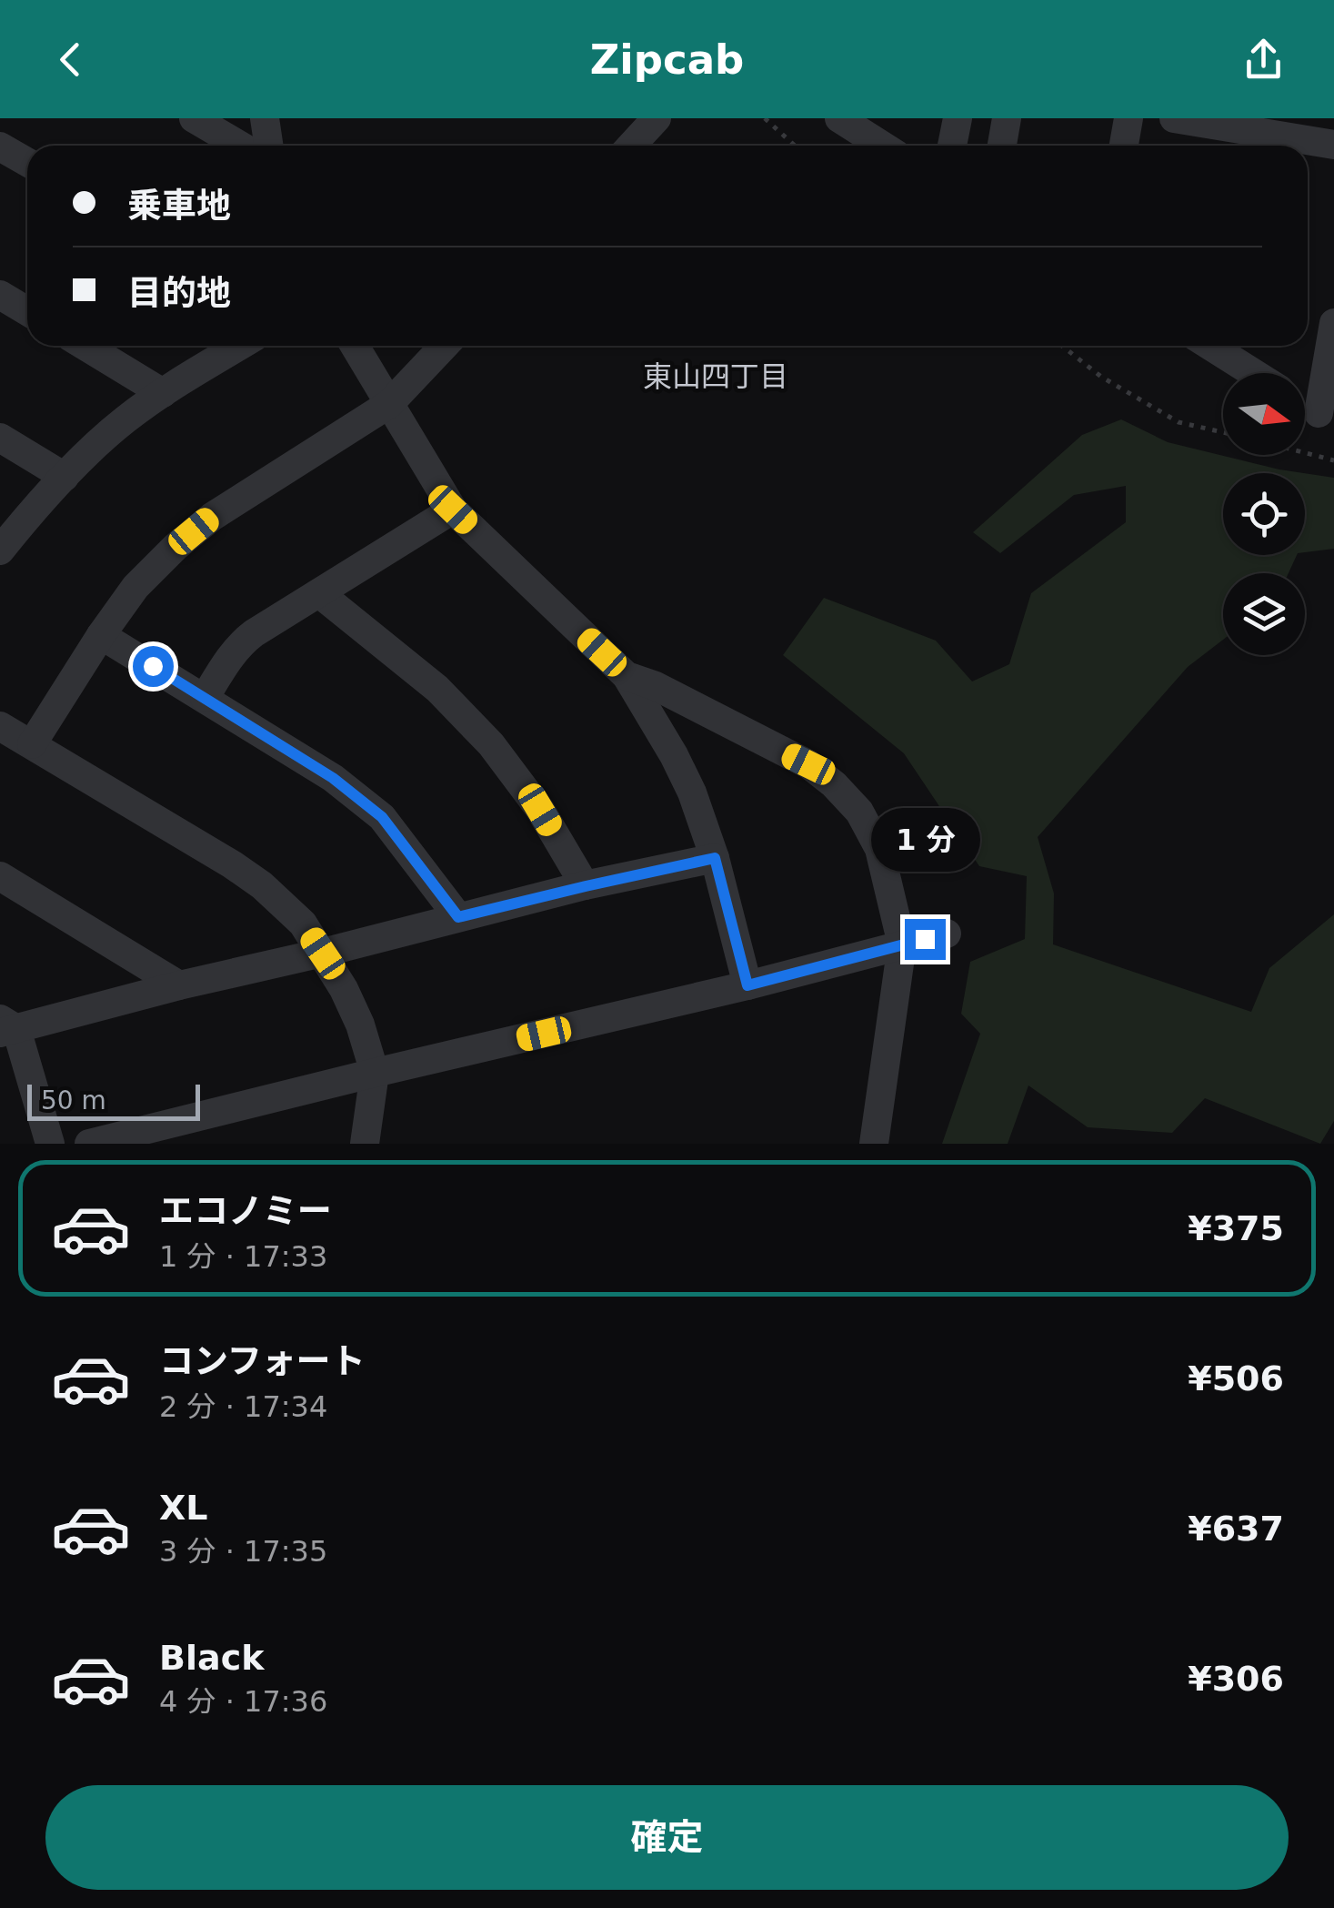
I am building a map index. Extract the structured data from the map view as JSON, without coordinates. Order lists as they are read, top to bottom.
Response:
{
  "districts": ["東山四丁目"],
  "scale_bar": "50 m",
  "north": "right",
  "page": {
    "header": "Zipcab",
    "banner": ["乗車地", "目的地"],
    "bubble": "1 分",
    "scale": "50 m",
    "list": [
      {
        "name": "エコノミー",
        "note": "1 分 · 17:33",
        "value": "¥375"
      },
      {
        "name": "コンフォート",
        "note": "2 分 · 17:34",
        "value": "¥506"
      },
      {
        "name": "XL",
        "note": "3 分 · 17:35",
        "value": "¥637"
      },
      {
        "name": "Black",
        "note": "4 分 · 17:36",
        "value": "¥306"
      }
    ],
    "buttons": "確定"
  }
}
